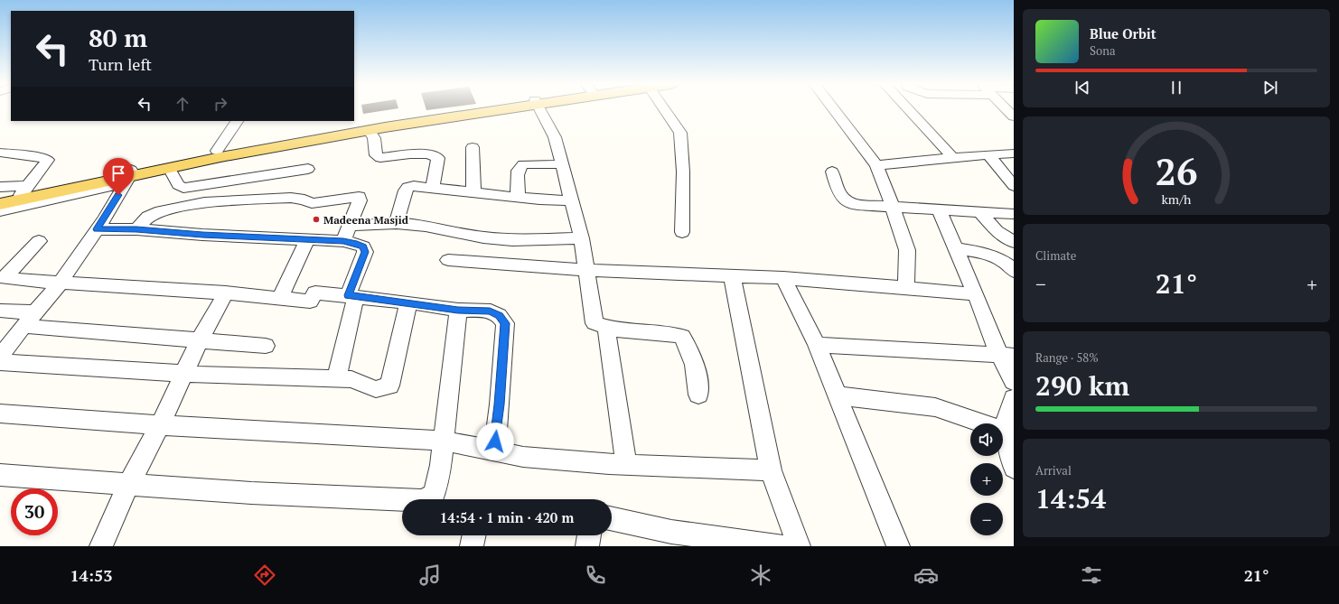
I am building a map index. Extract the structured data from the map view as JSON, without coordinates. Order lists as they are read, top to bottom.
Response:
{
  "places": ["Madeena Masjid"],
  "page": {
    "turn": ["80 m", "Turn left"],
    "song": ["Blue Orbit", "Sona"],
    "tile": [
      "Climate",
      ["Range · 58%", "290 km"],
      ["Arrival", "14:54"]
    ],
    "heat": ["−", "21°", "+"],
    "map_buttons": ["+", "−"],
    "limit": "30",
    "trip": "14:54 · 1 min · 420 m",
    "tabs": ["14:53", "21°"],
    "gauge": ["26", "km/h"]
  }
}
